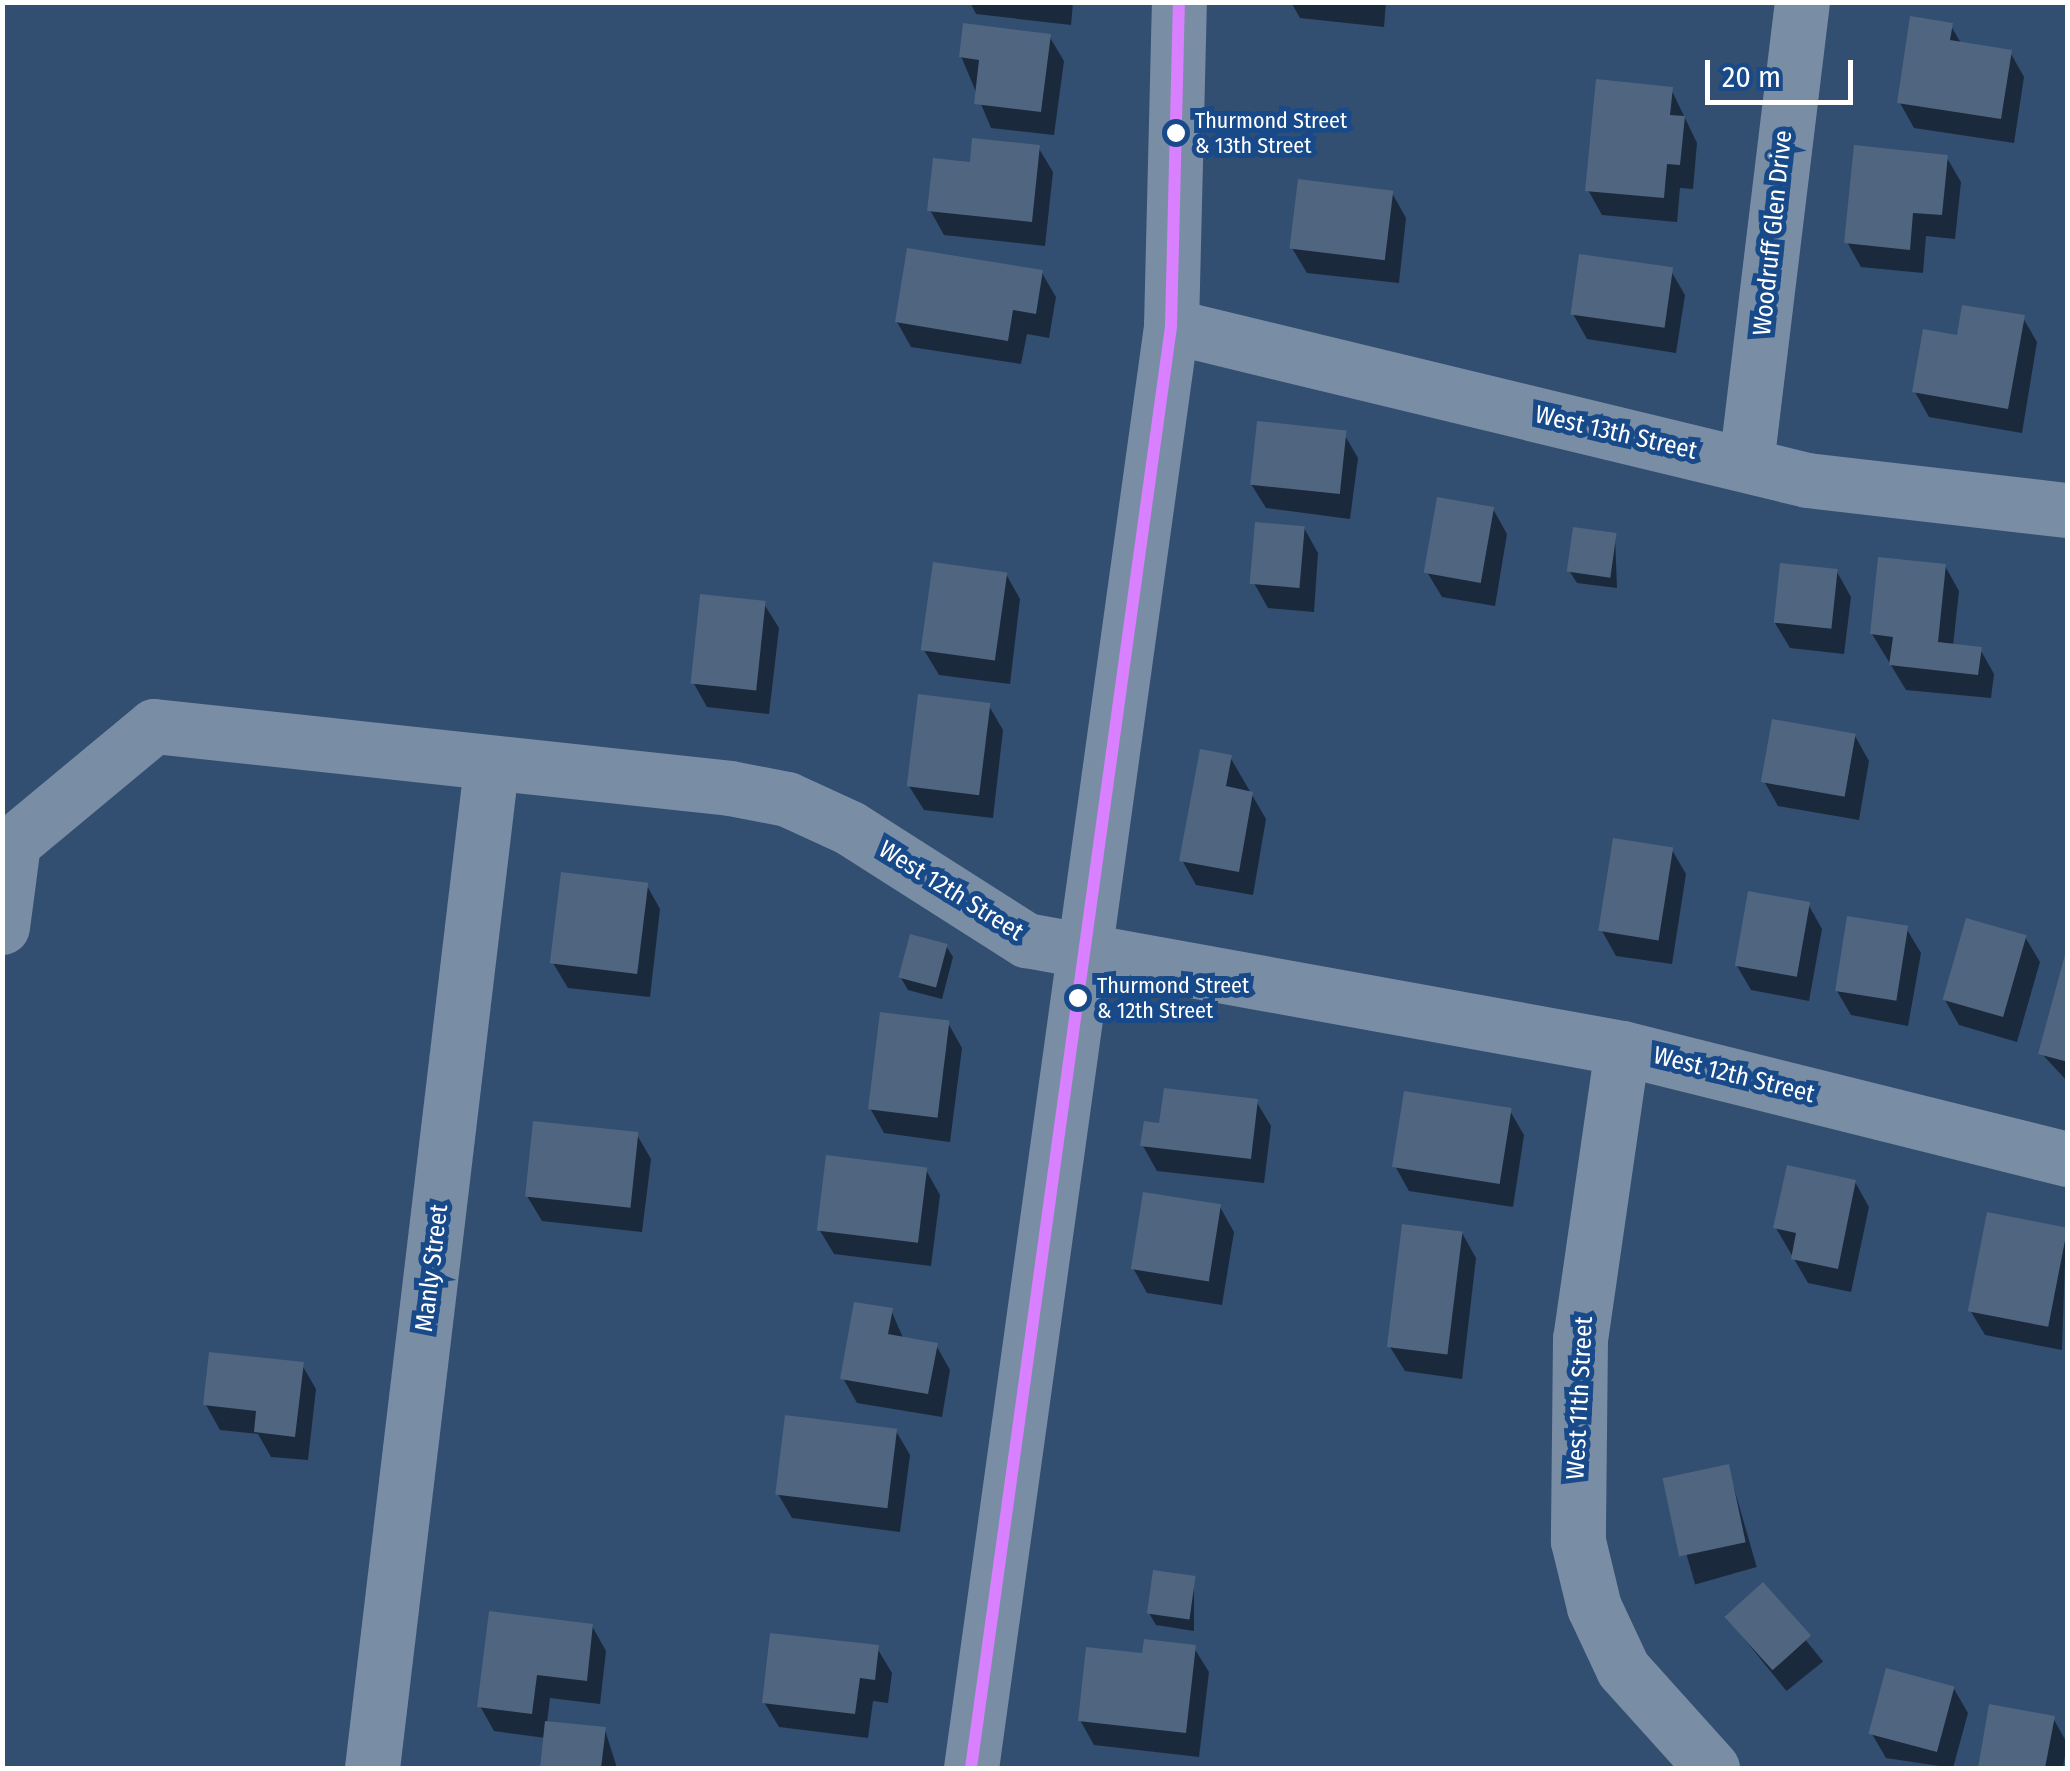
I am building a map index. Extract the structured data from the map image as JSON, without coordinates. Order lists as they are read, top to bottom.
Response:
{
  "streets": {
    "street": [
      "Woodruff Glen Drive",
      "West 13th Street",
      "West 12th Street",
      "Manly Street",
      "West 11th Street"
    ]
  },
  "crossings": [
    ["Woodruff Glen Drive", "West 13th Street"],
    ["West 12th Street", "Manly Street"],
    ["West 12th Street", "West 11th Street"]
  ],
  "places": ["Thurmond Street & 13th Street", "Thurmond Street & 12th Street"],
  "scale_bar": "20 m"
}
